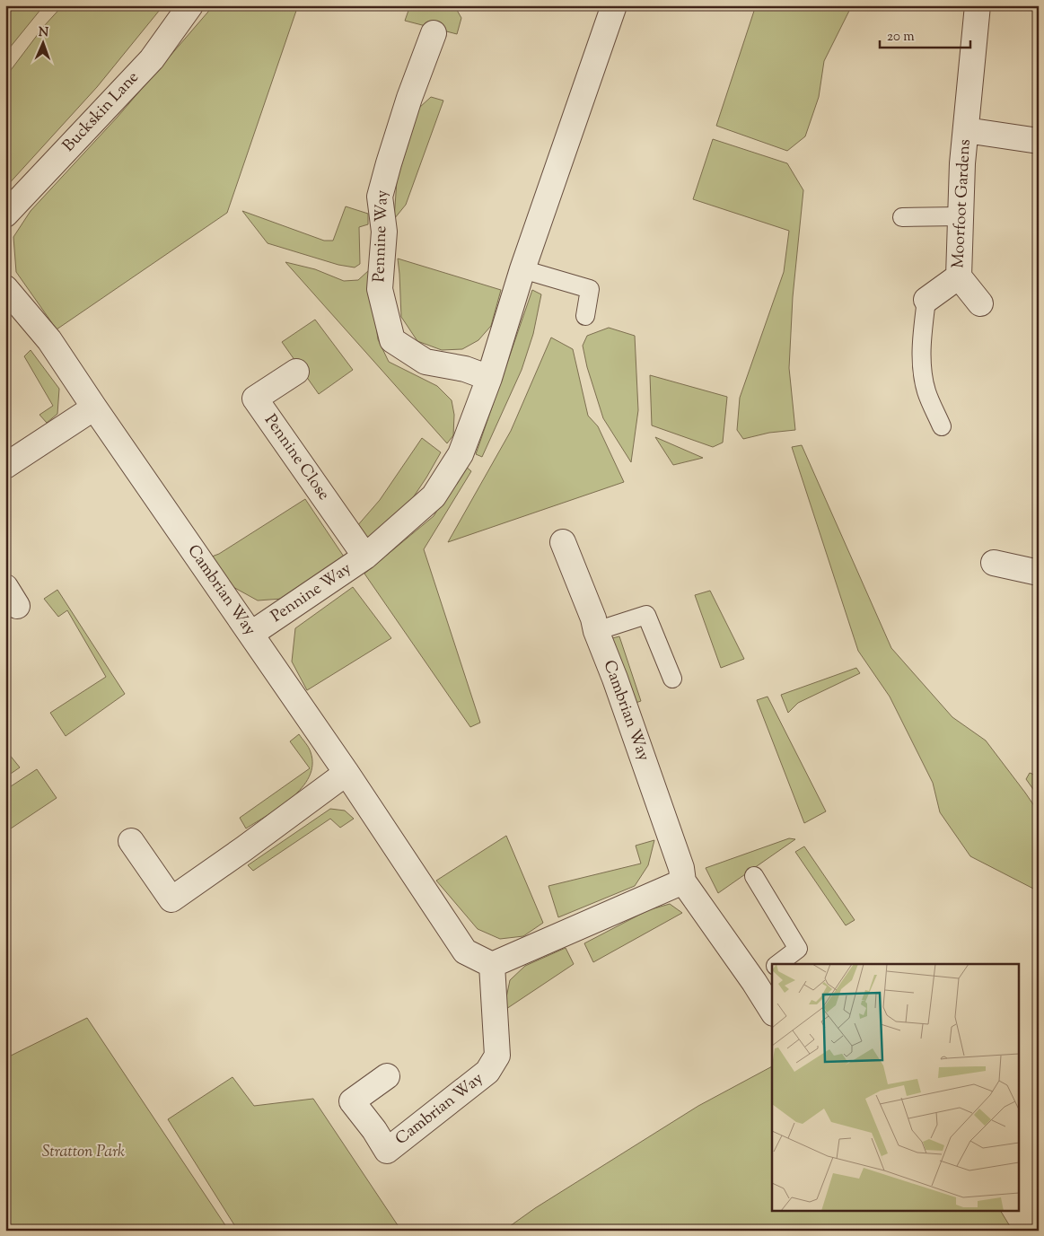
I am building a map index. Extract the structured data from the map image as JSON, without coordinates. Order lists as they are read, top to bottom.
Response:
{
  "streets": {
    "street": [
      "Buckskin Lane",
      "Moorfoot Gardens",
      "Pennine Way",
      "Pennine Close",
      "Cambrian Way"
    ]
  },
  "crossings": [
    ["Pennine Way", "Pennine Close"],
    ["Pennine Way", "Cambrian Way"]
  ],
  "parks": ["Stratton Park"],
  "scale_bar": "20 m",
  "north": "top"
}
